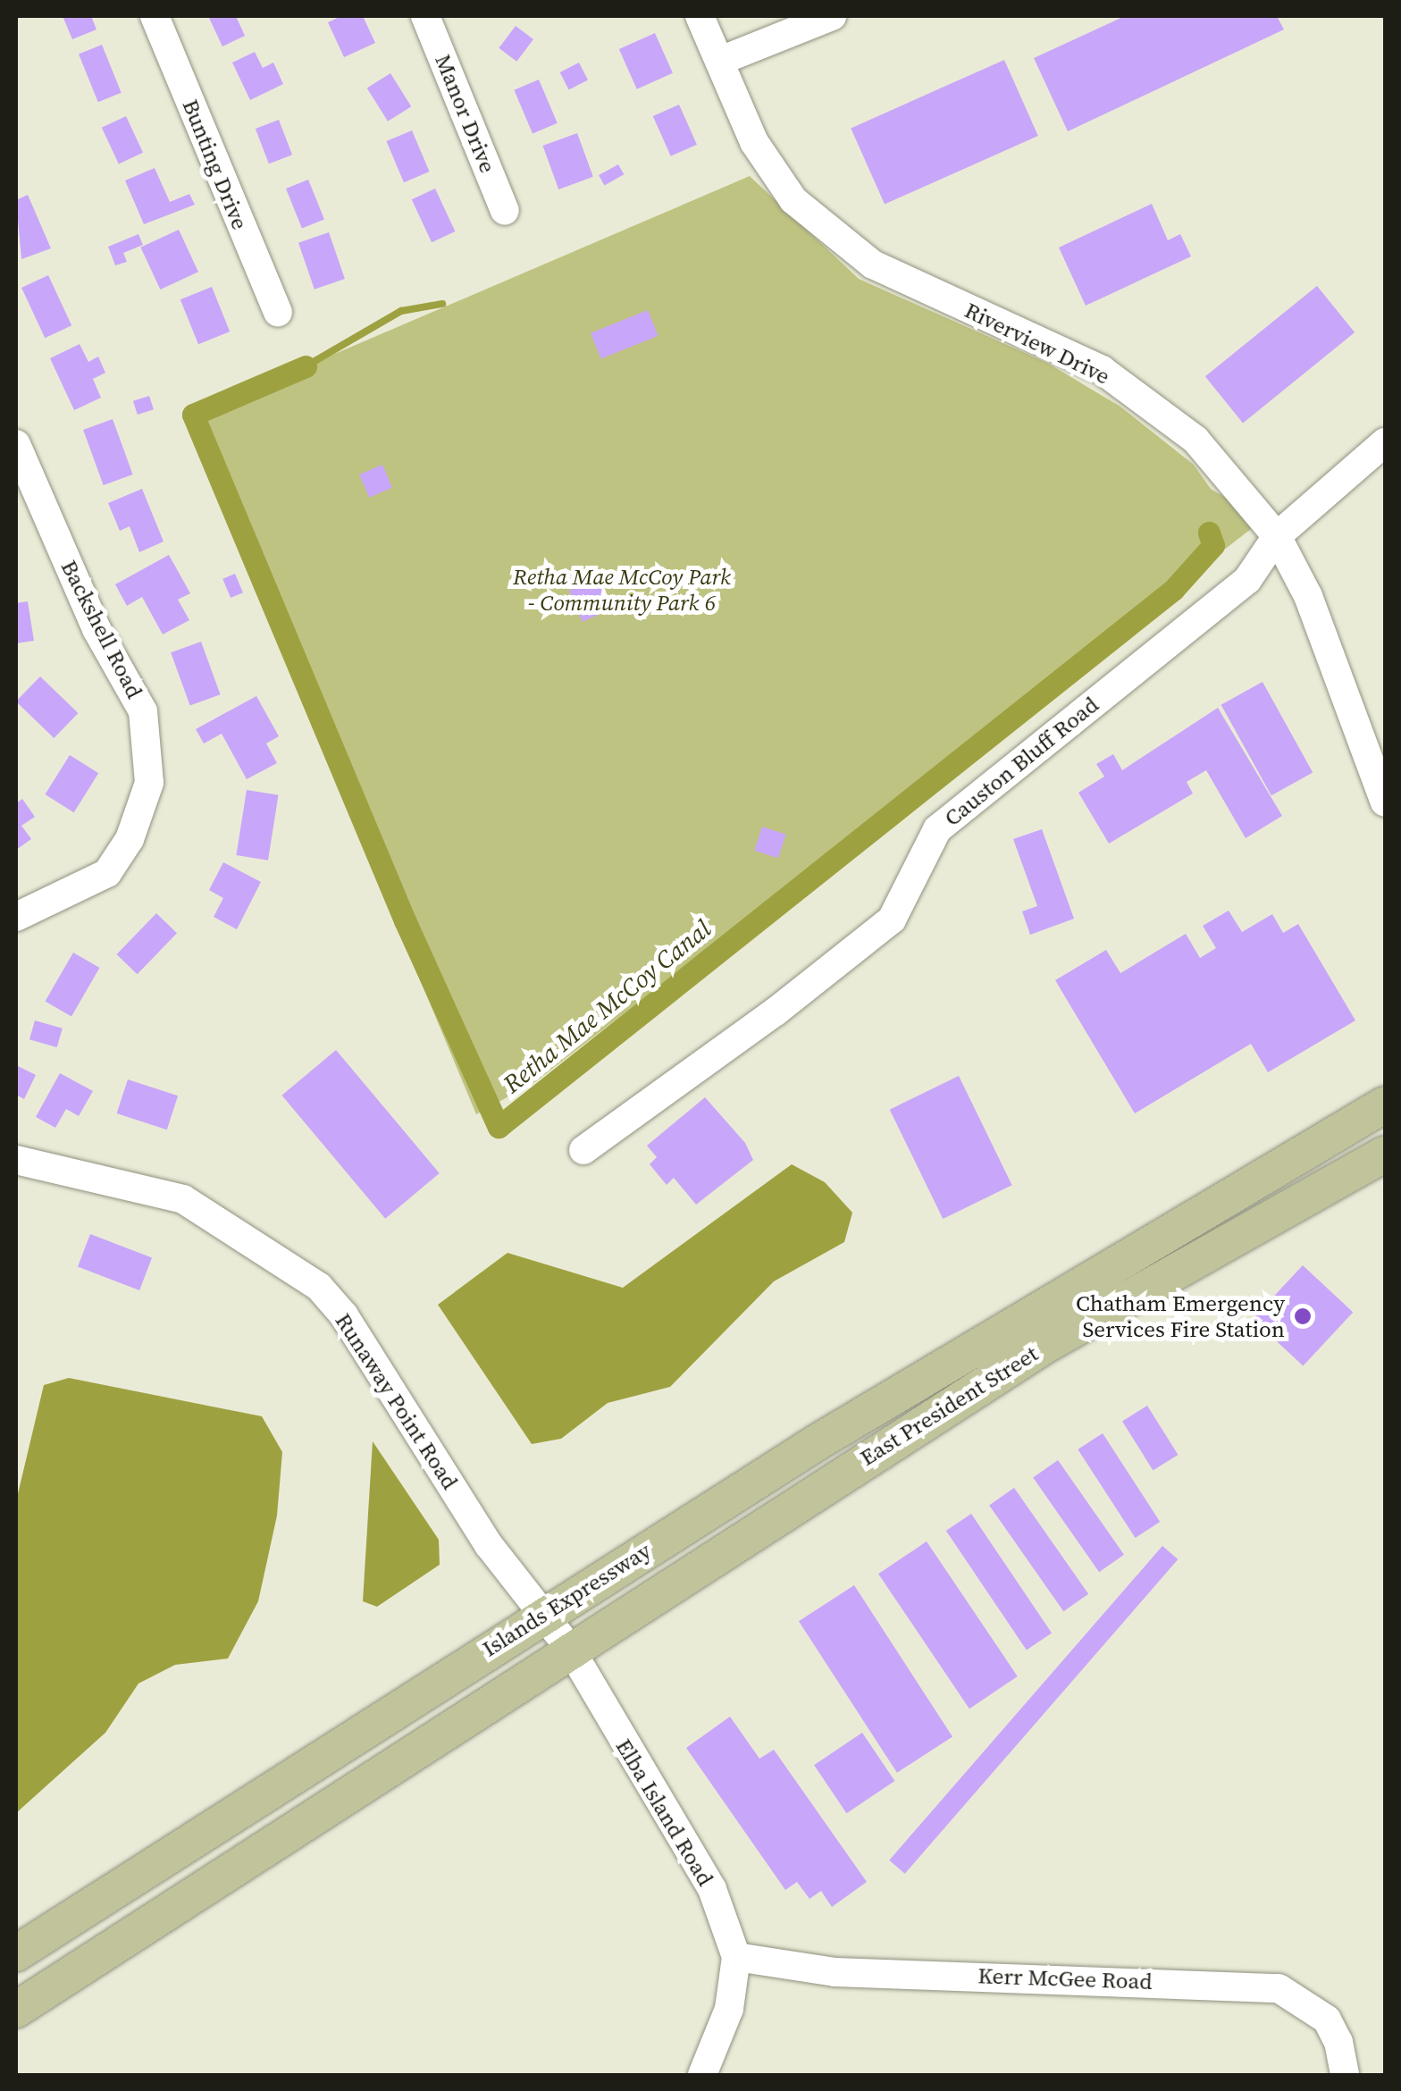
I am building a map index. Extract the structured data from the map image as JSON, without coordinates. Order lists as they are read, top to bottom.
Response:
{
  "streets": {
    "main road": ["East President Street", "Islands Expressway"],
    "street": [
      "Manor Drive",
      "Bunting Drive",
      "Riverview Drive",
      "Backshell Road",
      "Causton Bluff Road",
      "Runaway Point Road",
      "Elba Island Road",
      "Kerr McGee Road"
    ]
  },
  "crossings": [
    ["Riverview Drive", "Causton Bluff Road"],
    ["Runaway Point Road", "Islands Expressway"],
    ["Runaway Point Road", "Elba Island Road"],
    ["East President Street", "Islands Expressway"],
    ["East President Street", "Elba Island Road"],
    ["Islands Expressway", "Elba Island Road"],
    ["Elba Island Road", "Kerr McGee Road"]
  ],
  "water": ["Retha Mae McCoy Canal"],
  "parks": ["Retha Mae McCoy Park - Community Park 6"],
  "places": ["Chatham Emergency Services Fire Station"]
}
